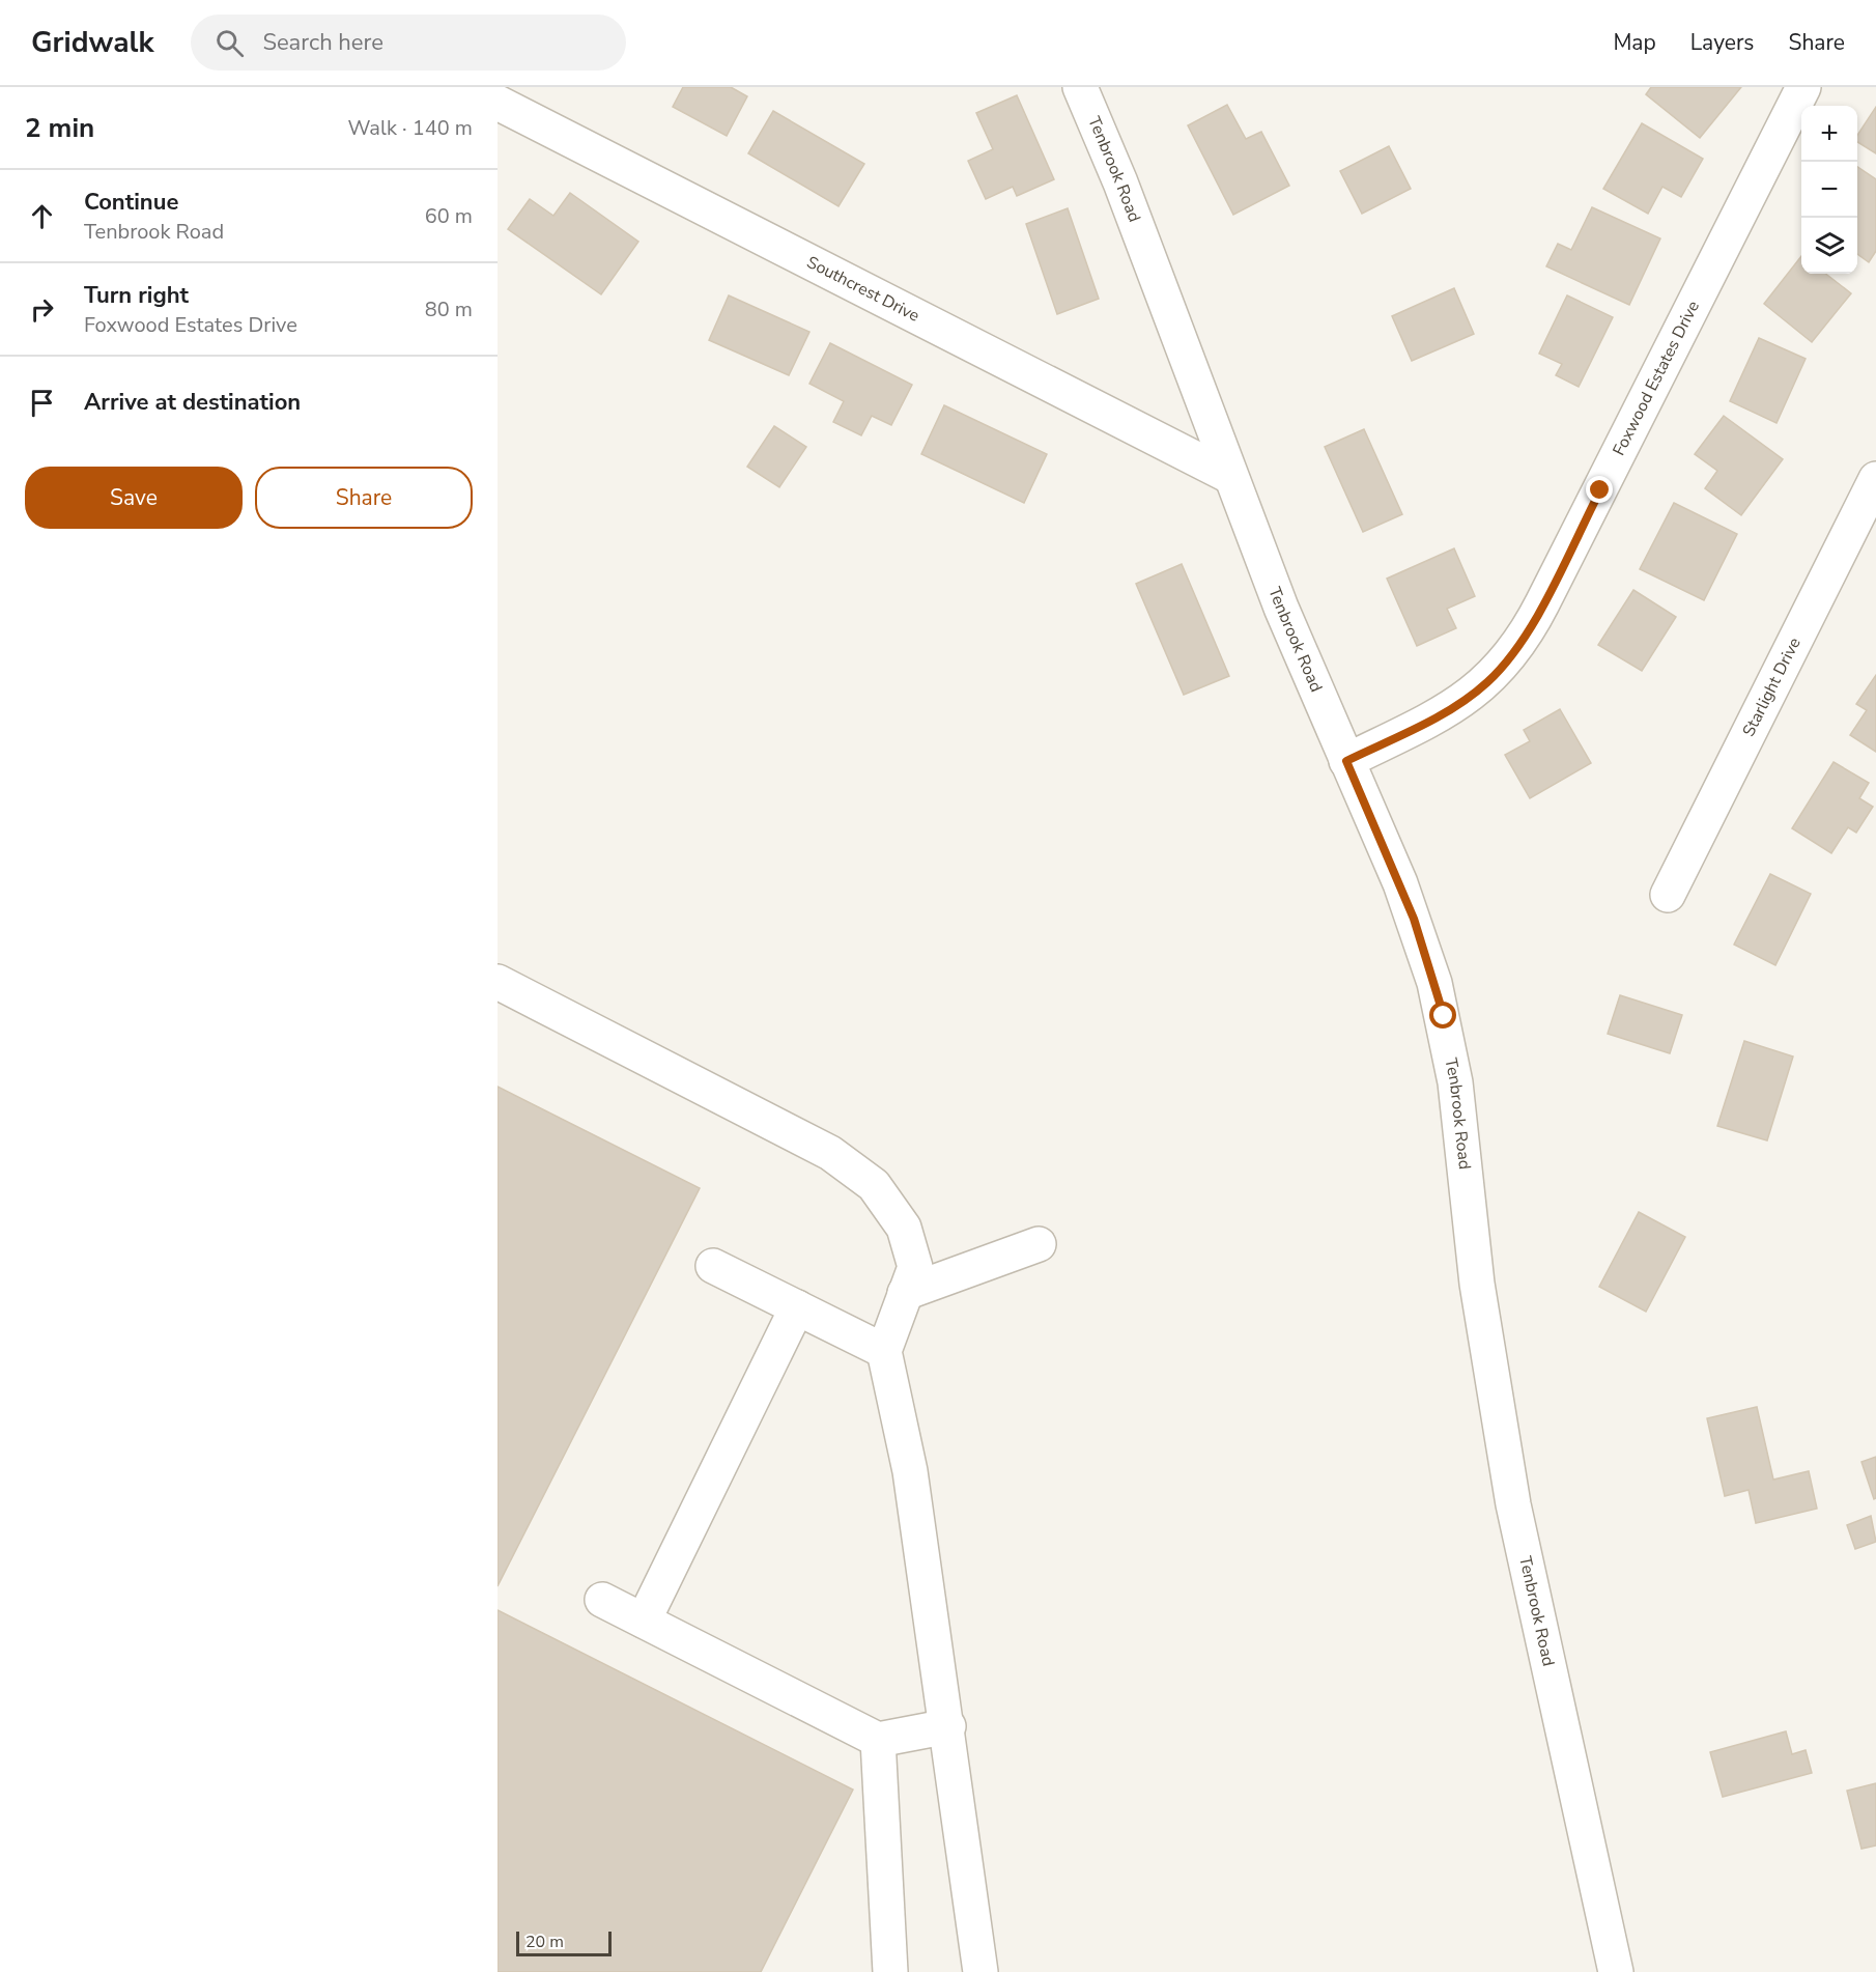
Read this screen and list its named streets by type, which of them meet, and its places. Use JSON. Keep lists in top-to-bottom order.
{
  "streets": {
    "street": [
      "Tenbrook Road",
      "Southcrest Drive",
      "Foxwood Estates Drive",
      "Starlight Drive"
    ]
  },
  "crossings": [
    ["Tenbrook Road", "Southcrest Drive"],
    ["Tenbrook Road", "Foxwood Estates Drive"]
  ],
  "scale_bar": "20 m",
  "page": {
    "header": "Gridwalk",
    "search": "Search here",
    "nav": ["Map", "Layers", "Share"],
    "heading": ["2 min", "Walk · 140 m"],
    "map_buttons": ["+", "−"],
    "list": [
      ["Continue", "Tenbrook Road", "60 m"],
      ["Turn right", "Foxwood Estates Drive", "80 m"],
      "Arrive at destination"
    ],
    "buttons": ["Save", "Share"],
    "scale": "20 m"
  }
}
